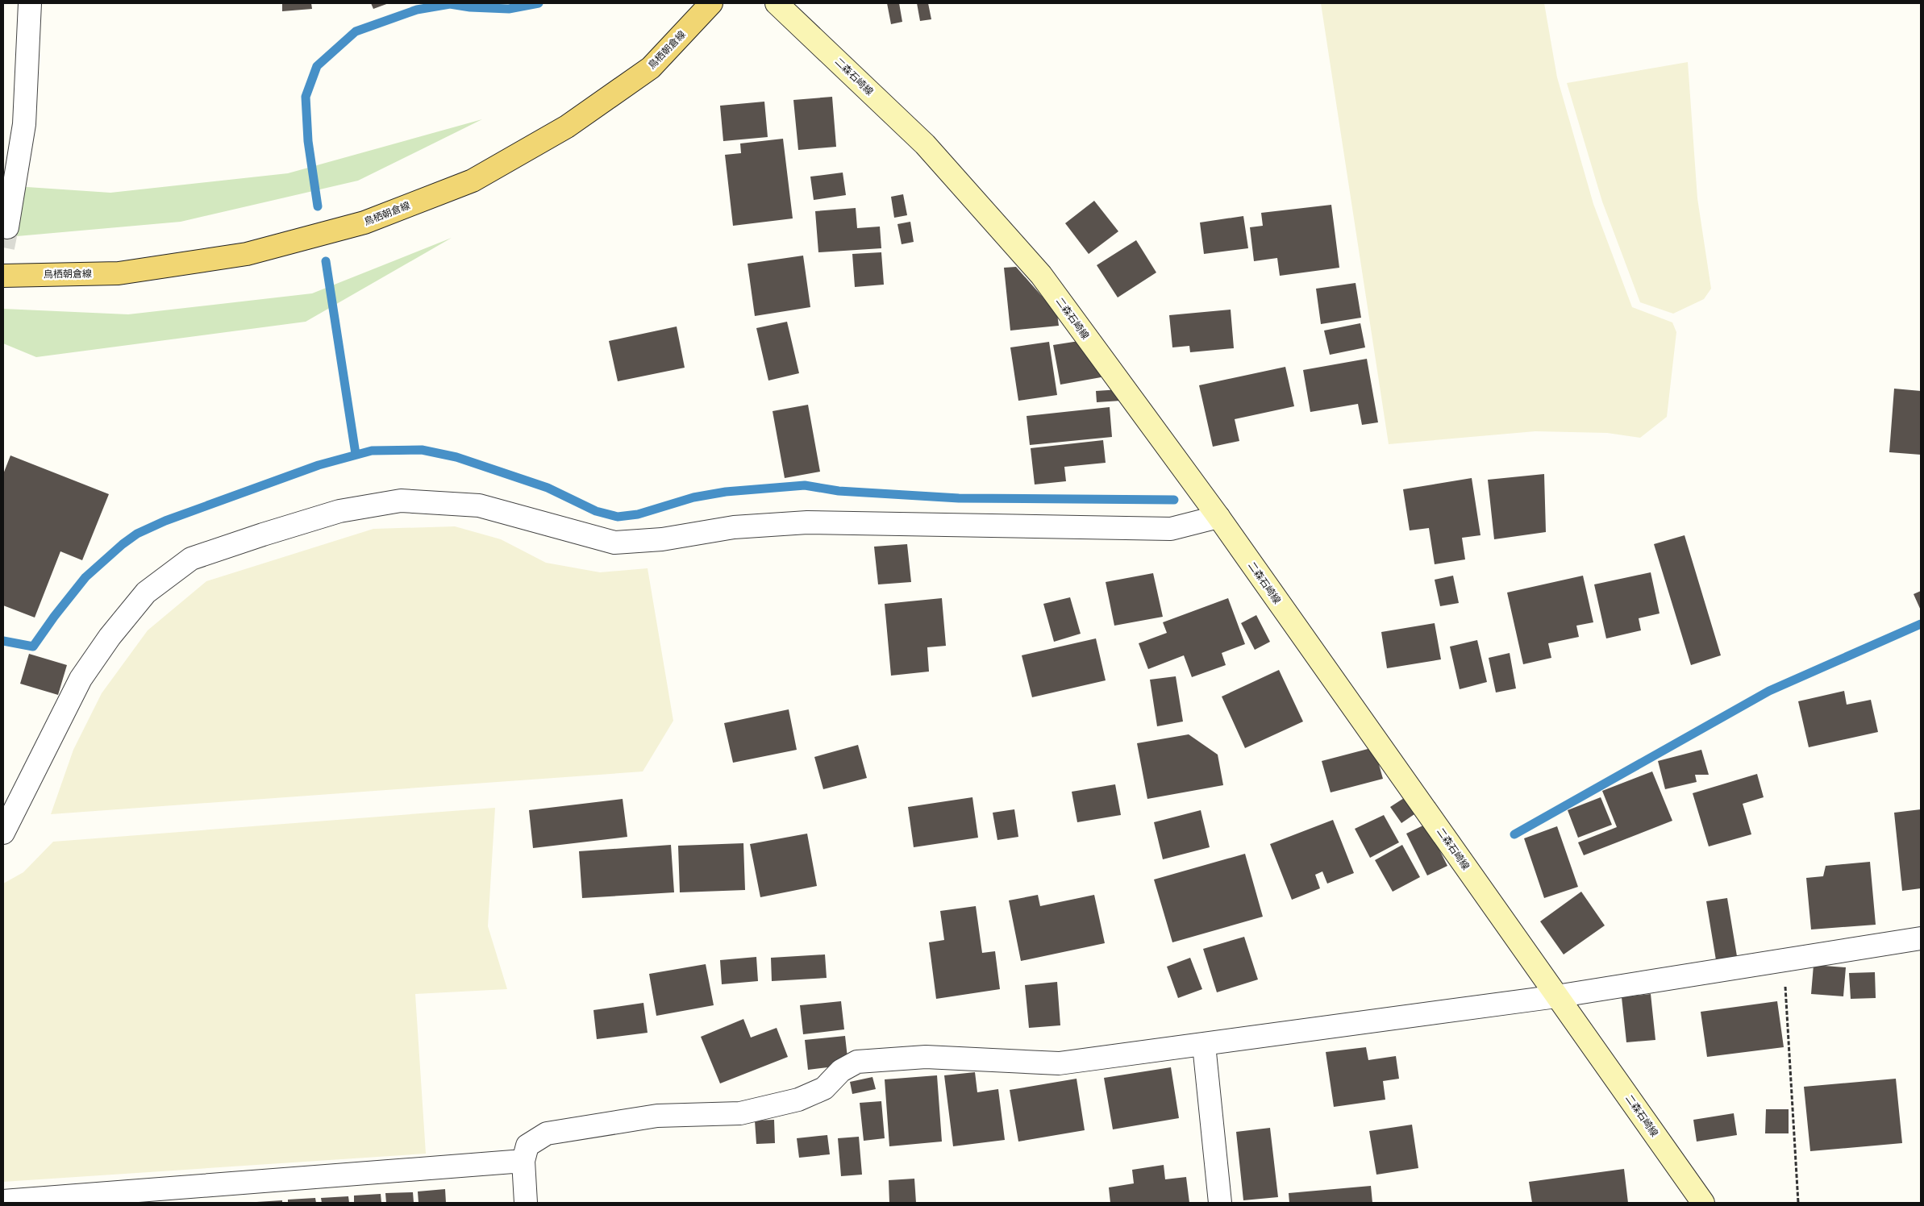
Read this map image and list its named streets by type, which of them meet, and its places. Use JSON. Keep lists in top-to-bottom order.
{
  "streets": {
    "main road": ["鳥栖朝倉線", "二森石崎線"]
  }
}
